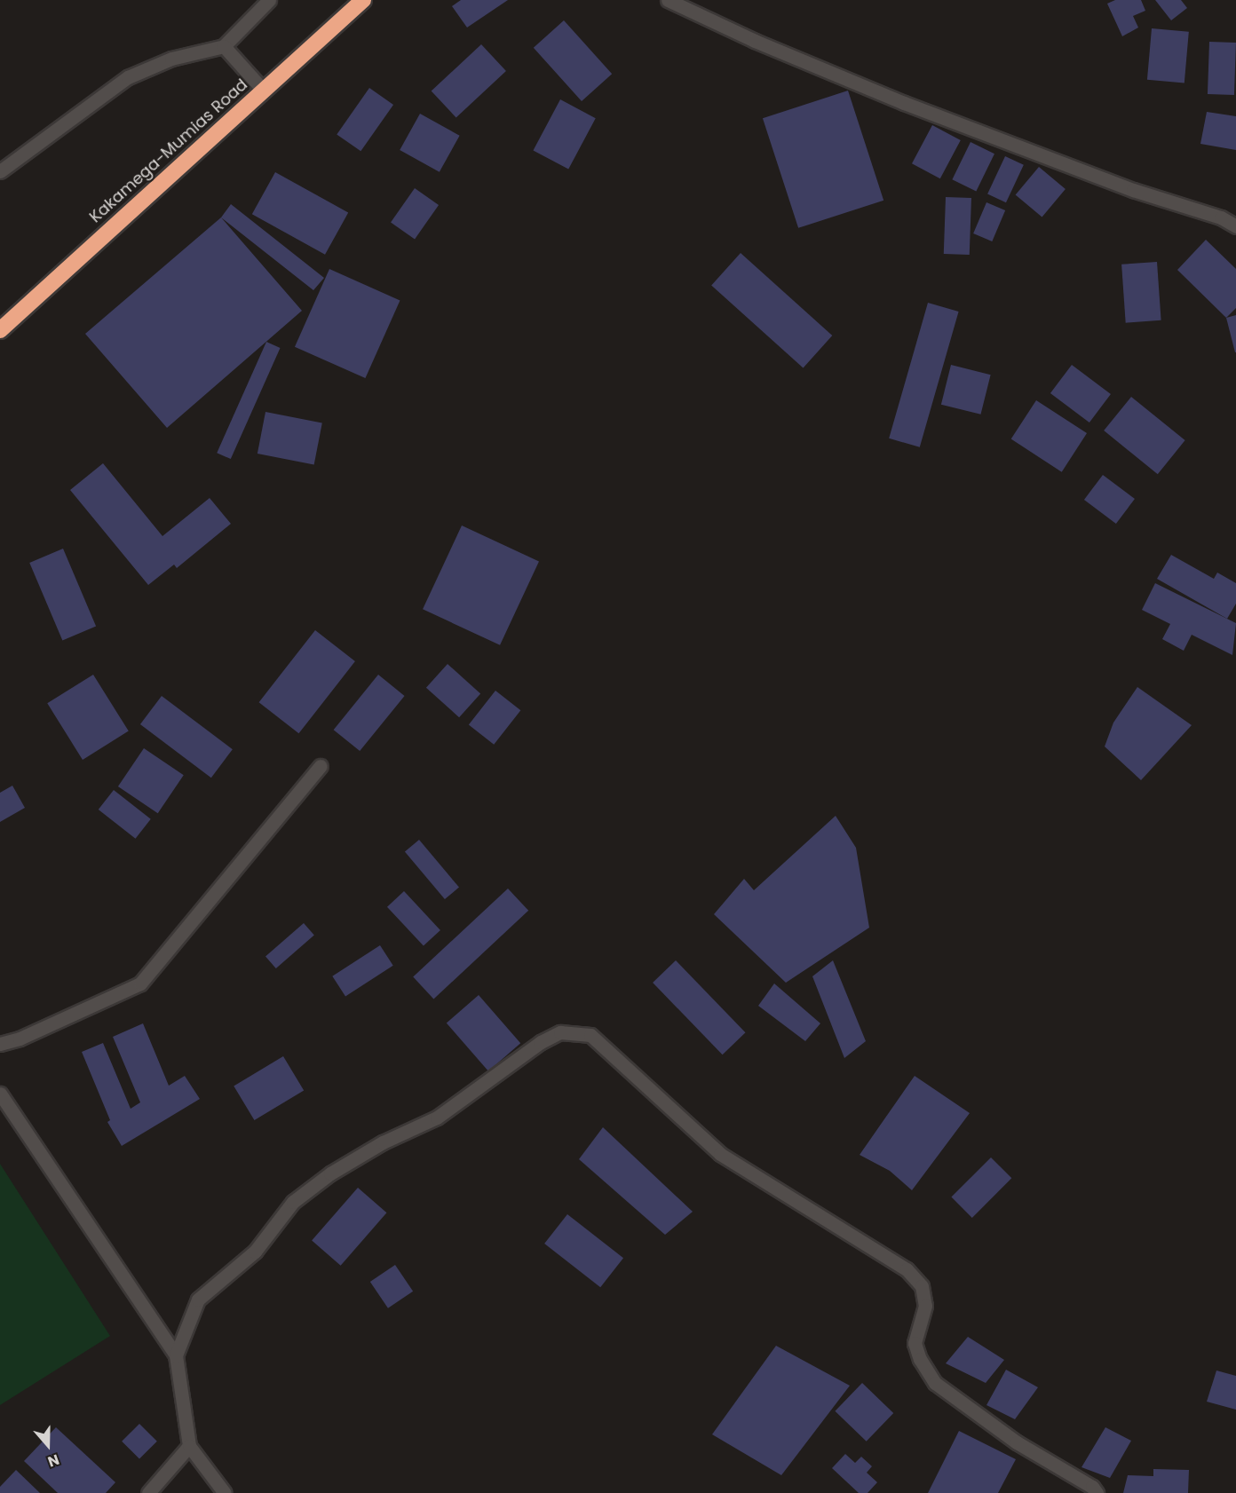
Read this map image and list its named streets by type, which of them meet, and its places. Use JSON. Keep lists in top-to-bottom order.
{
  "streets": {
    "highway": ["Kakamega-Mumias Road"]
  },
  "north": "bottom"
}
